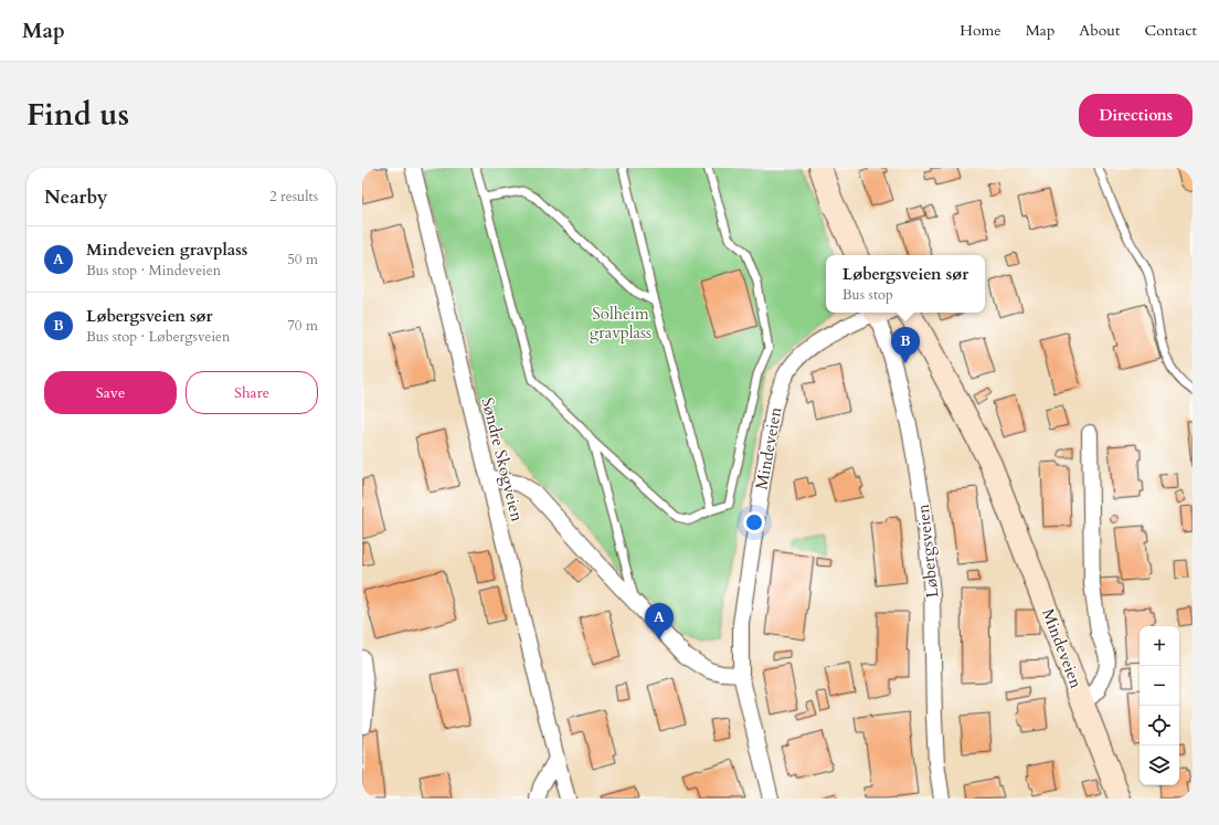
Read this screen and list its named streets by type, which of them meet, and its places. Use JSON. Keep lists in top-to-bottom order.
{
  "streets": {
    "street": ["Mindeveien", "Søndre Skogveien", "Løbergsveien"]
  },
  "parks": ["Solheim gravplass"],
  "page": {
    "header": "Map",
    "nav": [
      "Home",
      "Map",
      "About",
      "Contact"
    ],
    "title": "Find us",
    "buttons": [
      "Directions",
      ["Save", "Share"]
    ],
    "heading": ["Nearby", "2 results"],
    "list": [
      {
        "mark": "A",
        "name": "Mindeveien gravplass",
        "note": "Bus stop · Mindeveien",
        "value": "50 m"
      },
      {
        "mark": "B",
        "name": "Løbergsveien sør",
        "note": "Bus stop · Løbergsveien",
        "value": "70 m"
      }
    ],
    "popup": ["Løbergsveien sør", "Bus stop"],
    "pins": ["B", "A"],
    "map_buttons": ["+", "−"]
  }
}
